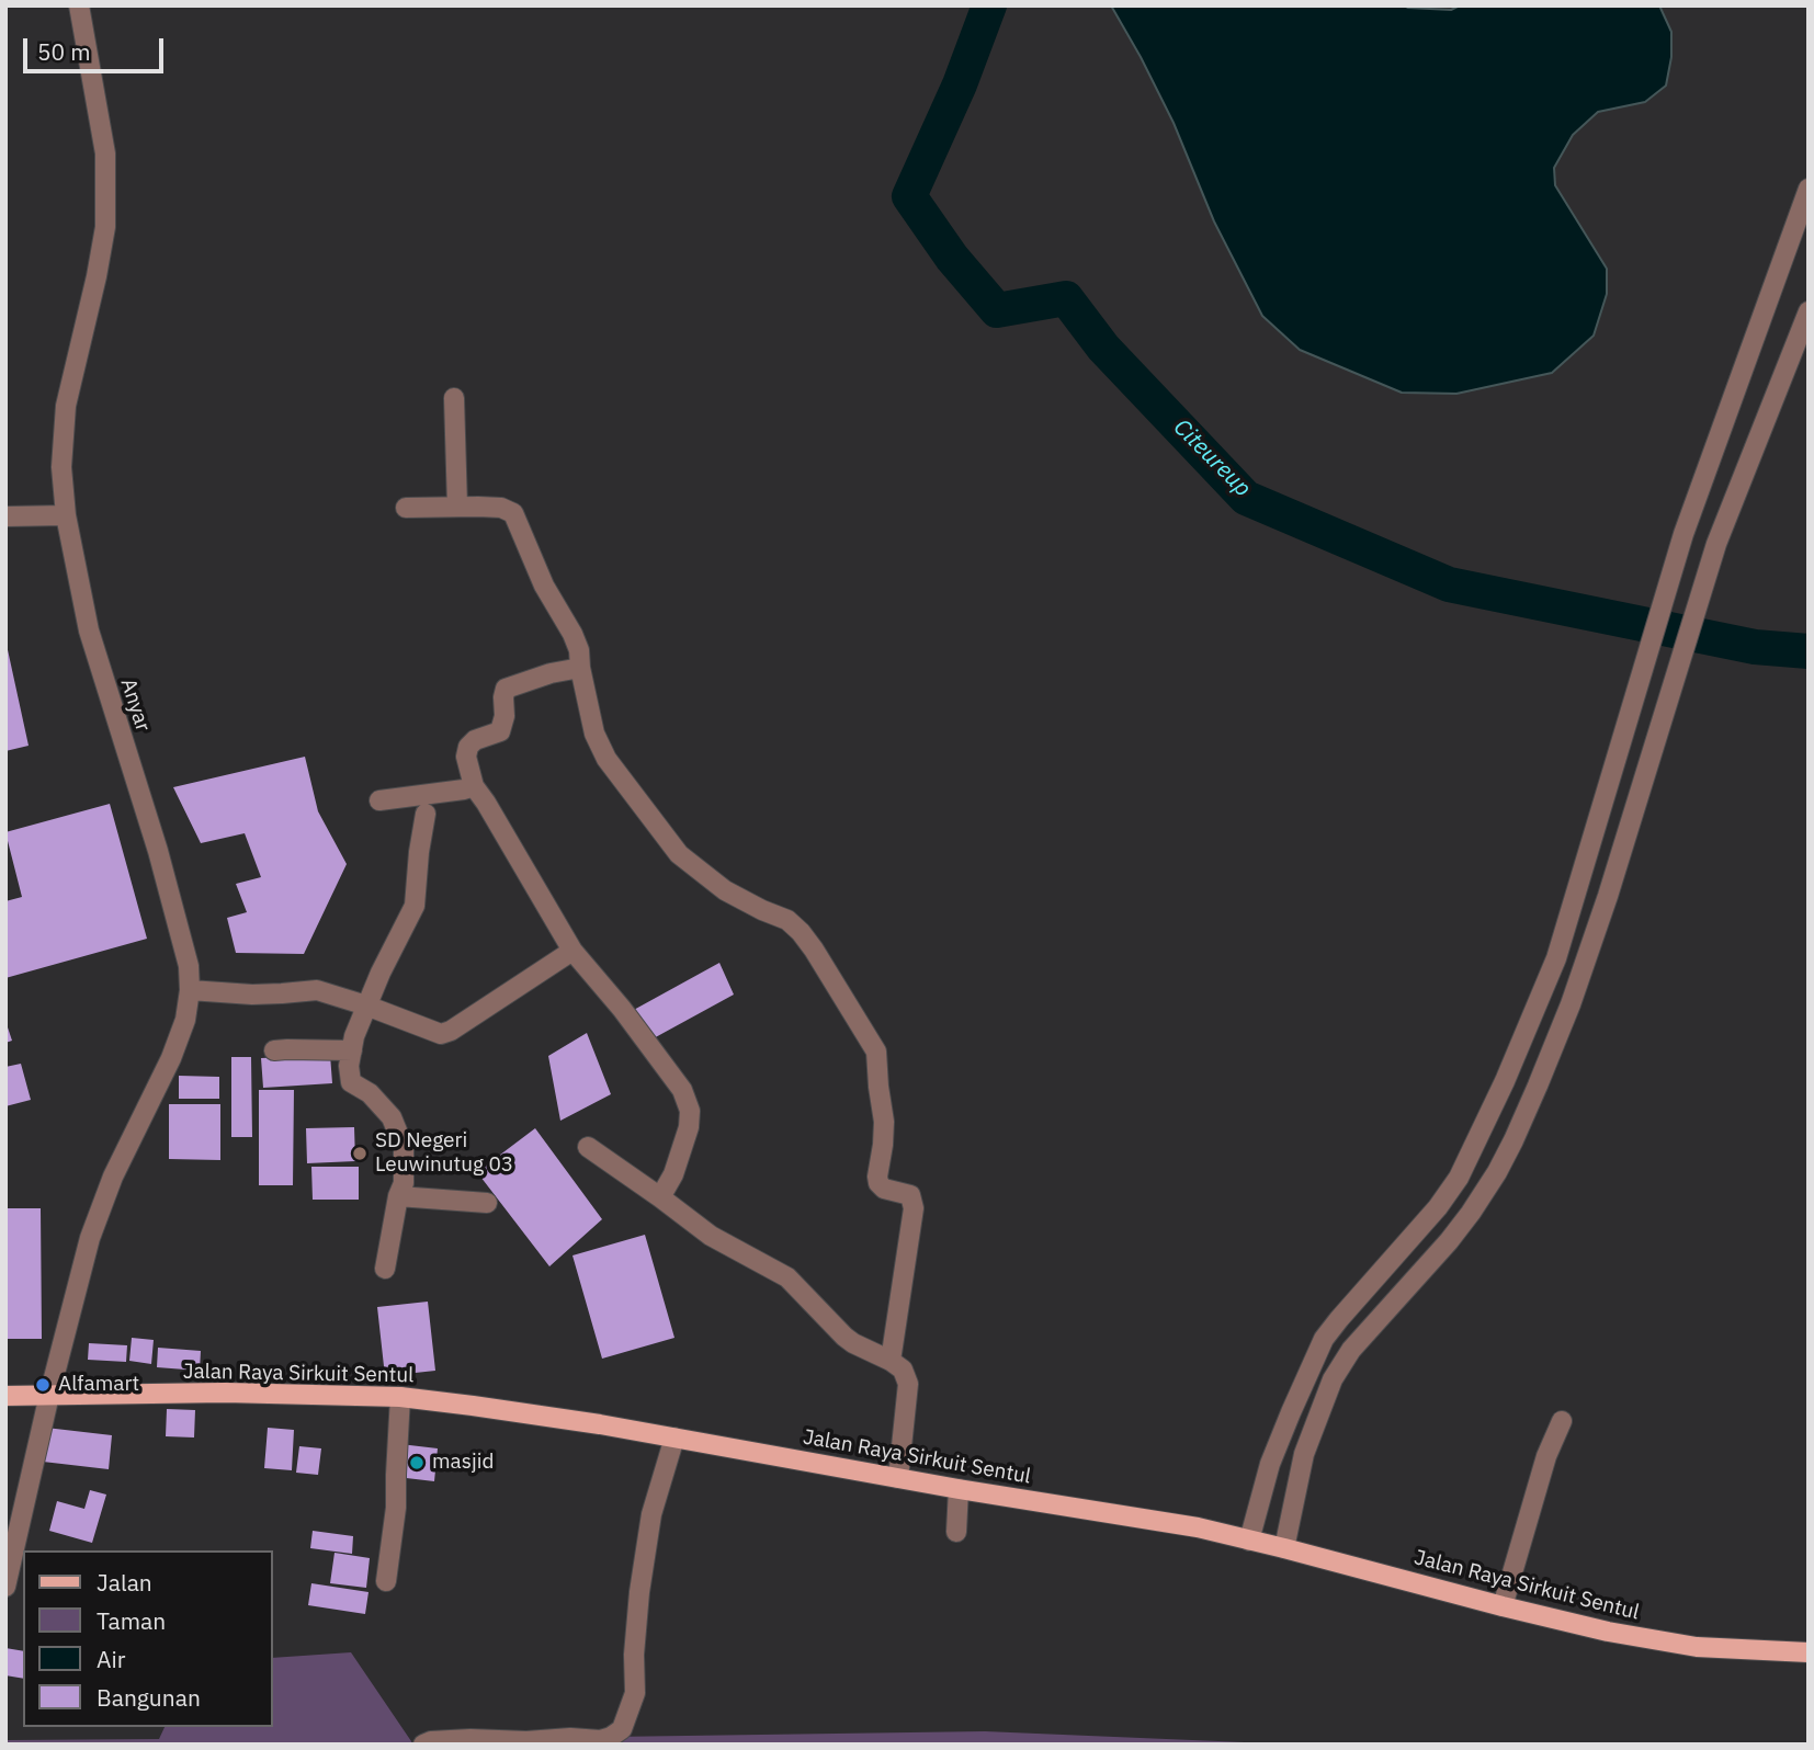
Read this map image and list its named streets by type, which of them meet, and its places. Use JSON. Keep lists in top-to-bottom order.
{
  "streets": {
    "main road": ["Jalan Raya Sirkuit Sentul"],
    "street": ["Anyar"]
  },
  "crossings": [
    ["Anyar", "Jalan Raya Sirkuit Sentul"]
  ],
  "water": ["Citeureup"],
  "places": ["SD Negeri Leuwinutug 03", "Alfamart", "masjid"],
  "legend": [
    "Jalan",
    "Taman",
    "Air",
    "Bangunan"
  ],
  "scale_bar": "50 m"
}
